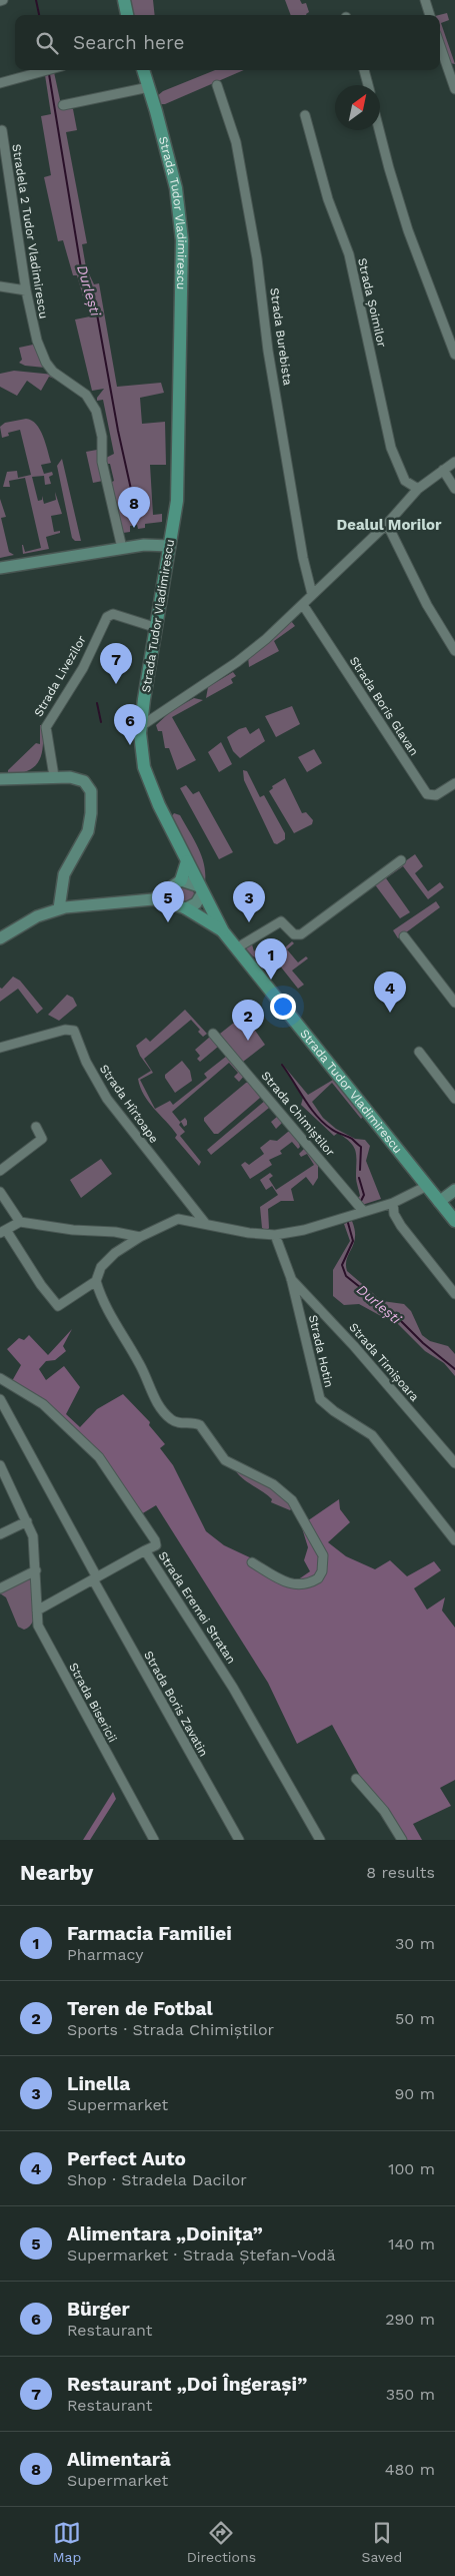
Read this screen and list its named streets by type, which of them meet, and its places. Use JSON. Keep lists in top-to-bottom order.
{
  "streets": {
    "main road": ["Strada Tudor Vladimirescu"],
    "street": [
      "Stradela 2 Tudor Vladimirescu",
      "Strada Șoimilor",
      "Strada Burebista",
      "Strada Livezilor",
      "Strada Boris Glavan",
      "Strada Hîrtoape",
      "Strada Chimiștilor",
      "Strada Hotin",
      "Strada Timișoara",
      "Strada Eremei Stratan",
      "Strada Bisericii",
      "Strada Boris Zavatin"
    ]
  },
  "crossings": [
    ["Strada Tudor Vladimirescu", "Strada Livezilor"],
    ["Strada Hotin", "Strada Timișoara"]
  ],
  "districts": ["Dealul Morilor"],
  "water": ["Durlești"],
  "north": "top right",
  "page": {
    "search": "Search here",
    "pins": [
      "8",
      "7",
      "6",
      "3",
      "5",
      "1",
      "4",
      "2"
    ],
    "heading": ["Nearby", "8 results"],
    "list": [
      {
        "mark": "1",
        "name": "Farmacia Familiei",
        "note": "Pharmacy",
        "value": "30 m"
      },
      {
        "mark": "2",
        "name": "Teren de Fotbal",
        "note": "Sports · Strada Chimiștilor",
        "value": "50 m"
      },
      {
        "mark": "3",
        "name": "Linella",
        "note": "Supermarket",
        "value": "90 m"
      },
      {
        "mark": "4",
        "name": "Perfect Auto",
        "note": "Shop · Stradela Dacilor",
        "value": "100 m"
      },
      {
        "mark": "5",
        "name": "Alimentara „Doinița”",
        "note": "Supermarket · Strada Ștefan-Vodă",
        "value": "140 m"
      },
      {
        "mark": "6",
        "name": "Bürger",
        "note": "Restaurant",
        "value": "290 m"
      },
      {
        "mark": "7",
        "name": "Restaurant „Doi Îngerași”",
        "note": "Restaurant",
        "value": "350 m"
      },
      {
        "mark": "8",
        "name": "Alimentară",
        "note": "Supermarket",
        "value": "480 m"
      }
    ],
    "nav": ["Map", "Directions", "Saved"]
  }
}
